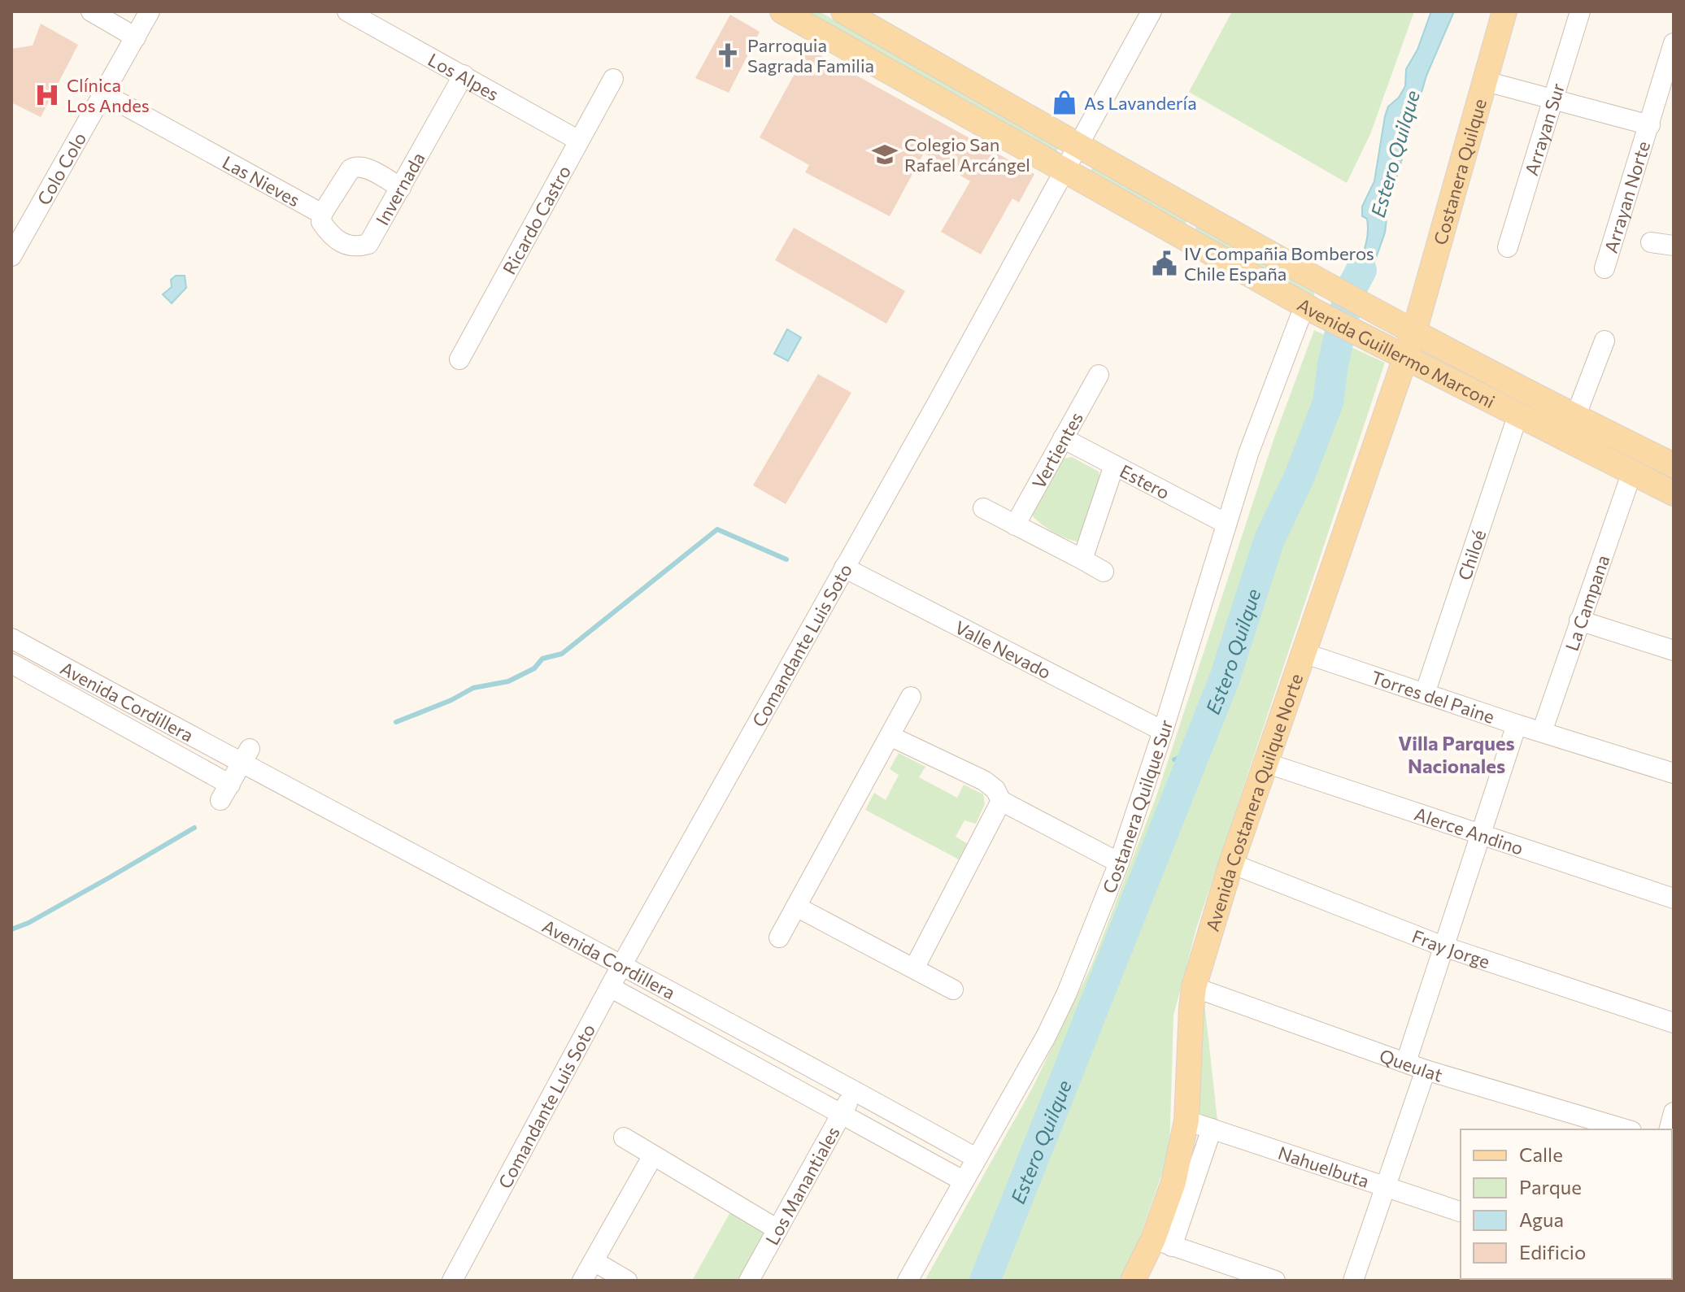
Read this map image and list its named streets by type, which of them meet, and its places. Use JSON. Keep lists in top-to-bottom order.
{
  "streets": {
    "main road": ["Costanera Quilque", "Avenida Guillermo Marconi", "Avenida Costanera Quilque Norte"],
    "street": [
      "Los Alpes",
      "Arrayan Sur",
      "Colo Colo",
      "Las Nieves",
      "Invernada",
      "Arrayan Norte",
      "Ricardo Castro",
      "Vertientes",
      "Estero",
      "Chiloé",
      "La Campana",
      "Comandante Luis Soto",
      "Valle Nevado",
      "Torres del Paine",
      "Avenida Cordillera",
      "Costanera Quilque Sur",
      "Alerce Andino",
      "Fray Jorge",
      "Queulat",
      "Nahuelbuta",
      "Los Manantiales"
    ]
  },
  "crossings": [
    ["Los Alpes", "Invernada"],
    ["Los Alpes", "Ricardo Castro"],
    ["Arrayan Sur", "Arrayan Norte"],
    ["Colo Colo", "Las Nieves"],
    ["Costanera Quilque", "Arrayan Norte"],
    ["Costanera Quilque", "Avenida Guillermo Marconi"],
    ["Costanera Quilque", "Avenida Costanera Quilque Norte"],
    ["Las Nieves", "Invernada"],
    ["Avenida Guillermo Marconi", "Chiloé"],
    ["Avenida Guillermo Marconi", "La Campana"],
    ["Avenida Guillermo Marconi", "Comandante Luis Soto"],
    ["Avenida Guillermo Marconi", "Avenida Costanera Quilque Norte"],
    ["Avenida Guillermo Marconi", "Costanera Quilque Sur"],
    ["Vertientes", "Estero"],
    ["Estero", "Costanera Quilque Sur"],
    ["Chiloé", "Torres del Paine"],
    ["La Campana", "Torres del Paine"],
    ["Comandante Luis Soto", "Valle Nevado"],
    ["Comandante Luis Soto", "Avenida Cordillera"],
    ["Valle Nevado", "Costanera Quilque Sur"],
    ["Torres del Paine", "Avenida Costanera Quilque Norte"],
    ["Avenida Cordillera", "Costanera Quilque Sur"],
    ["Avenida Cordillera", "Los Manantiales"],
    ["Avenida Costanera Quilque Norte", "Alerce Andino"],
    ["Avenida Costanera Quilque Norte", "Fray Jorge"],
    ["Avenida Costanera Quilque Norte", "Queulat"],
    ["Avenida Costanera Quilque Norte", "Nahuelbuta"]
  ],
  "districts": ["Villa Parques Nacionales"],
  "water": ["Estero Quilque"],
  "places": {
    "church": ["Parroquia Sagrada Familia"],
    "hospital": ["Clínica Los Andes"],
    "shop": ["As Lavandería"],
    "school or university": ["Colegio San Rafael Arcángel"],
    "public building": ["IV Compañia Bomberos Chile España"]
  },
  "legend": [
    "Calle",
    "Parque",
    "Agua",
    "Edificio"
  ]
}
